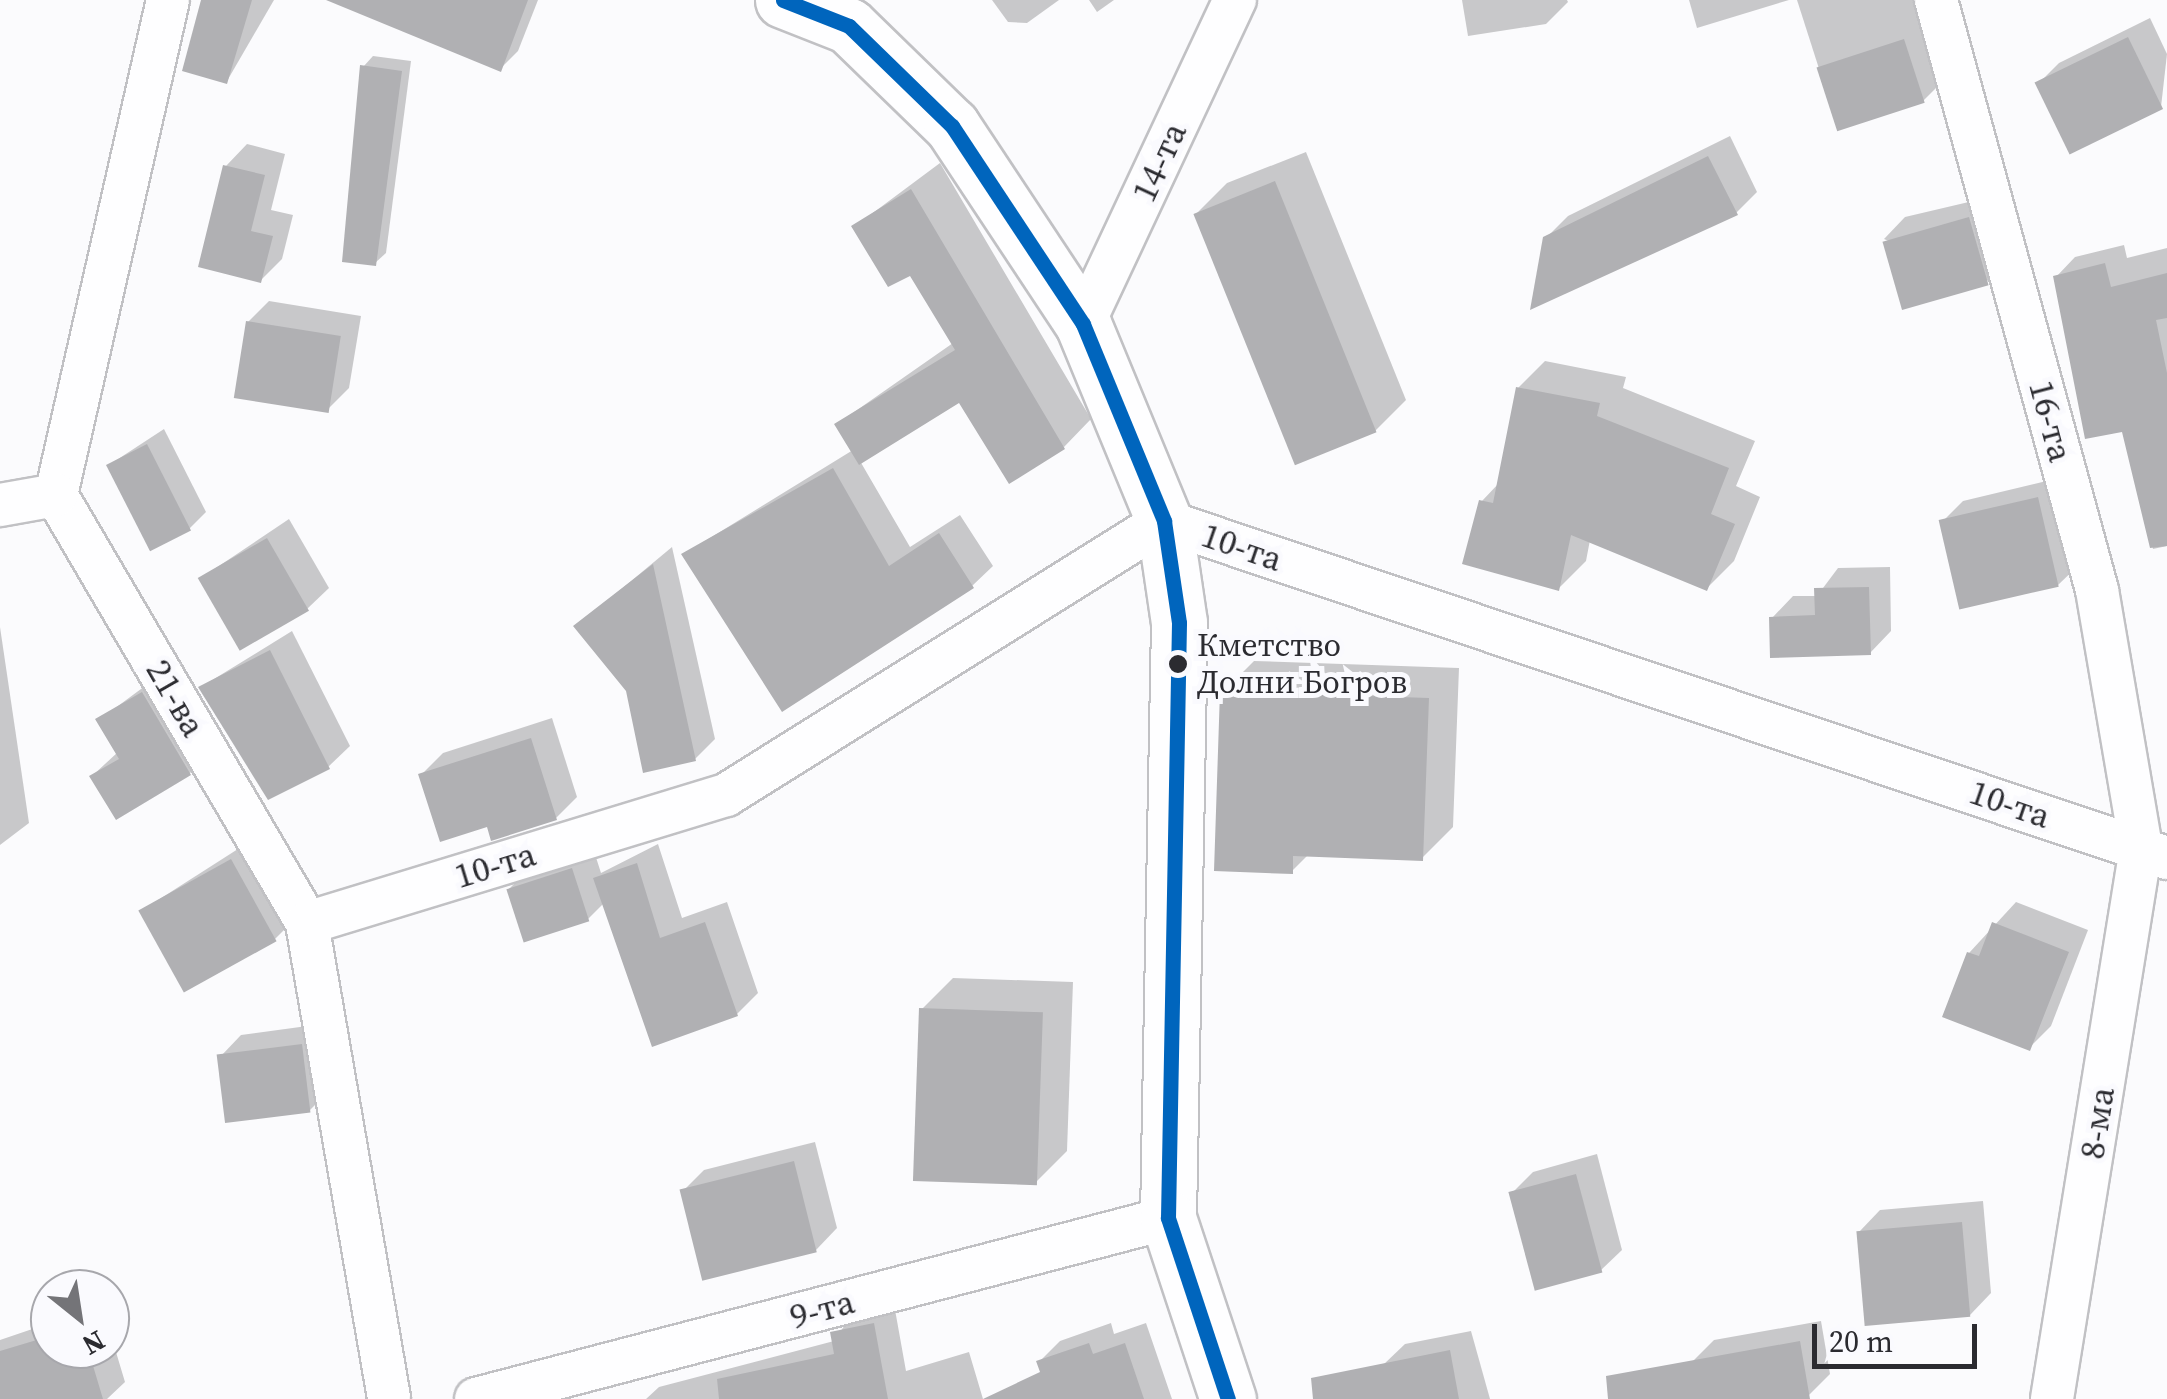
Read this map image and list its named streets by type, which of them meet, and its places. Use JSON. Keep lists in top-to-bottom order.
{
  "streets": {
    "street": [
      "14-та",
      "16-та",
      "10-та",
      "21-ва",
      "8-ма",
      "9-та"
    ]
  },
  "crossings": [
    ["16-та", "10-та"],
    ["16-та", "8-ма"],
    ["10-та", "21-ва"],
    ["10-та", "8-ма"]
  ],
  "places": ["Кметство Долни Богров"],
  "scale_bar": "20 m",
  "north": "bottom right"
}
